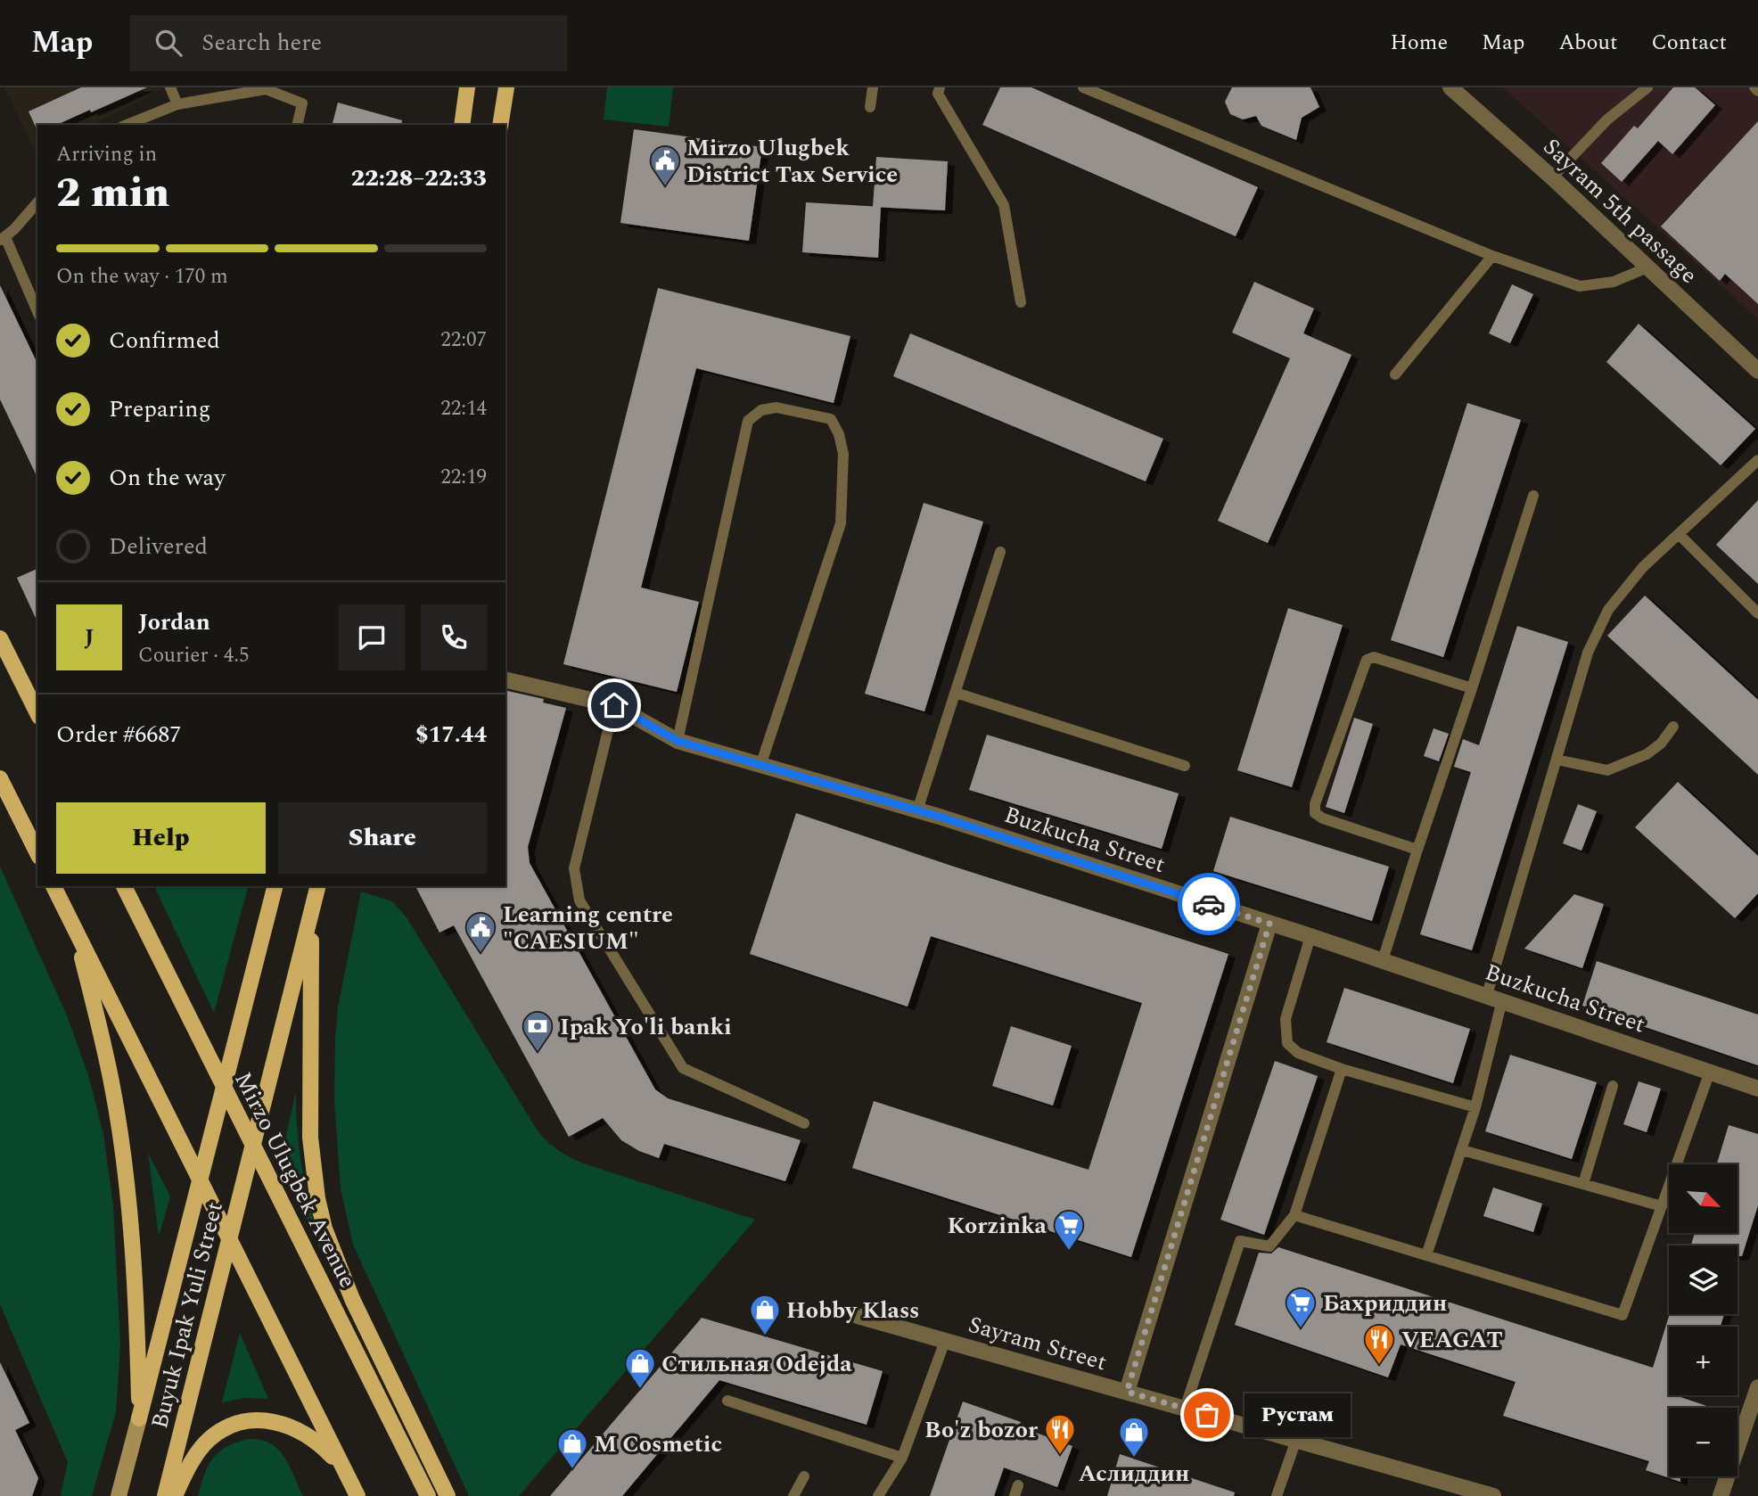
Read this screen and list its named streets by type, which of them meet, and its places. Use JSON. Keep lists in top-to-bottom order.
{
  "streets": {
    "main road": ["Mirzo Ulugbek Avenue", "Buyuk Ipak Yuli Street"],
    "street": ["Sayram 5th passage", "Buzkucha Street", "Sayram Street"]
  },
  "crossings": [
    ["Mirzo Ulugbek Avenue", "Buyuk Ipak Yuli Street"]
  ],
  "places": {
    "public building": ["Mirzo Ulugbek District Tax Service", "Learning centre \"CAESIUM\""],
    "bank": ["Ipak Yo'li banki"],
    "supermarket": ["Korzinka", "Бахриддин"],
    "shop": [
      "Hobby Klass",
      "Стильная Odejda",
      "Аслиддин",
      "M Cosmetic"
    ],
    "restaurant": ["VEAGAT", "Bo'z bozor"],
    "other": ["Рустам"]
  },
  "north": "bottom right",
  "page": {
    "header": "Map",
    "search": "Search here",
    "nav": [
      "Home",
      "Map",
      "About",
      "Contact"
    ],
    "heading": ["2 min", "Arriving in", "22:28–22:33"],
    "panel": [
      "Jordan",
      "Courier · 4.5",
      "Order #6687",
      "$17.44"
    ],
    "bar": "On the way · 170 m",
    "list": [
      ["Confirmed", "22:07"],
      ["Preparing", "22:14"],
      ["On the way", "22:19"],
      "Delivered"
    ],
    "round": "J",
    "buttons": ["Help", "Share"],
    "map_buttons": ["+", "−"],
    "bubble": "Рустам"
  }
}
